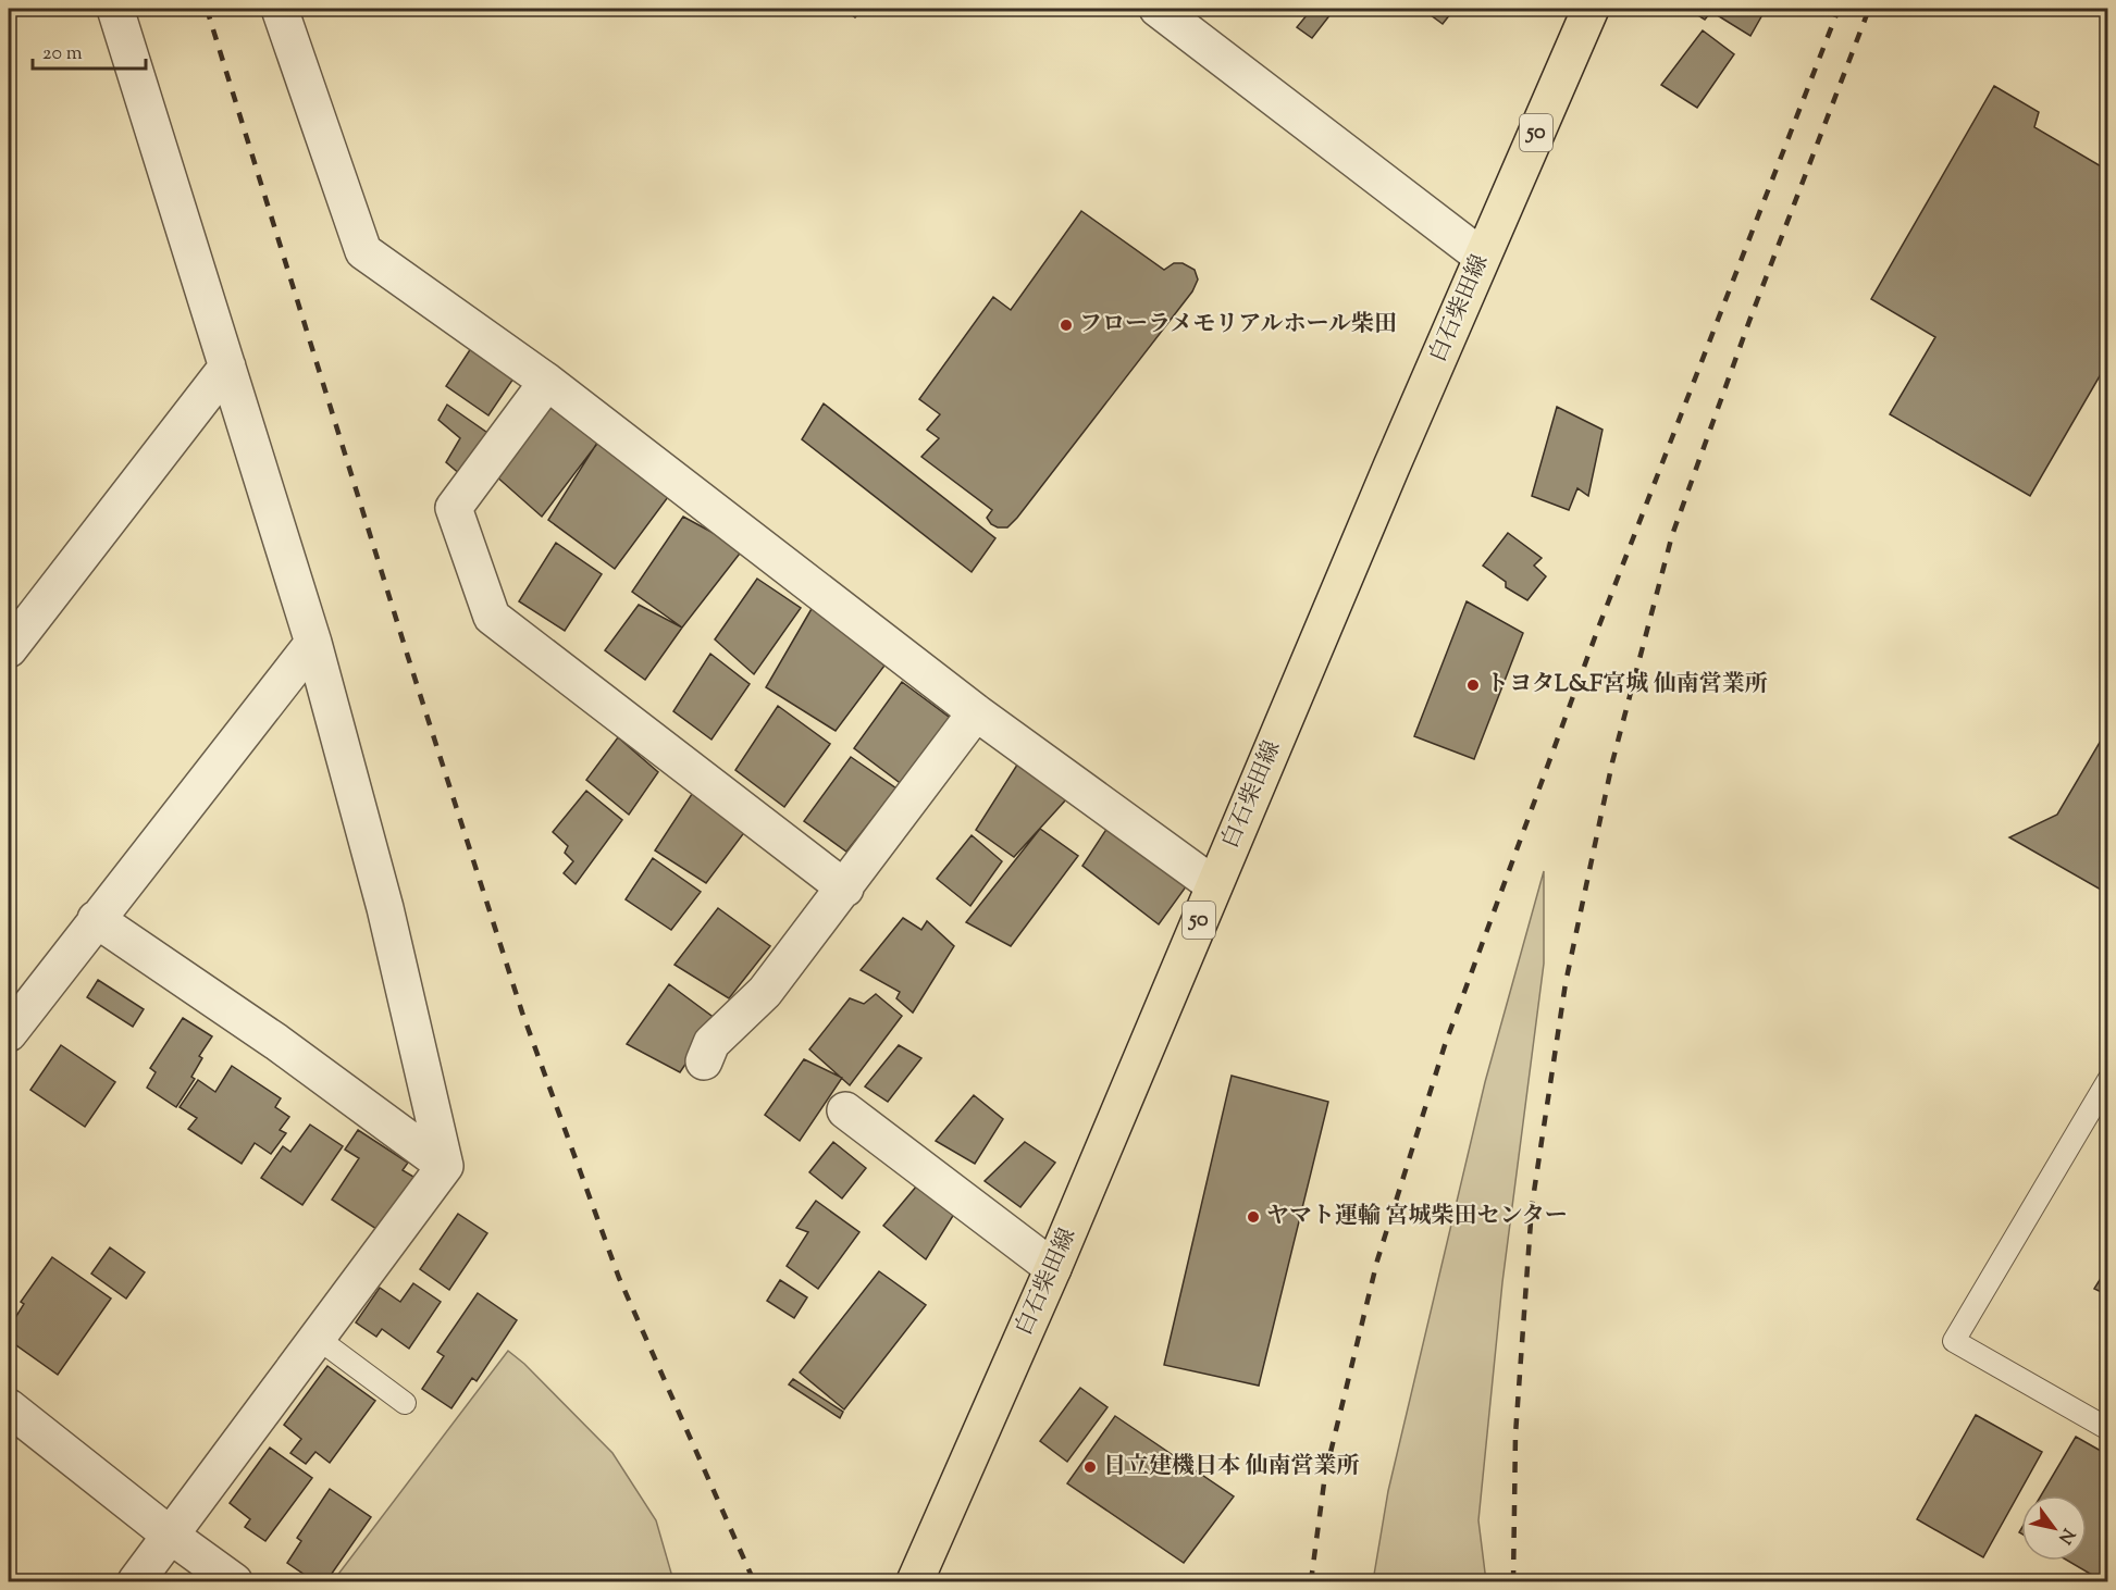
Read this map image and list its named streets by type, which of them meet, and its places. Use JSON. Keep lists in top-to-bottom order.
{
  "streets": {
    "main road": ["50", "白石柴田線"]
  },
  "places": [
    "フローラメモリアルホール柴田",
    "トヨタL&F宮城 仙南営業所",
    "ヤマト運輸 宮城柴田センター",
    "日立建機日本 仙南営業所"
  ],
  "scale_bar": "20 m",
  "north": "bottom right"
}
